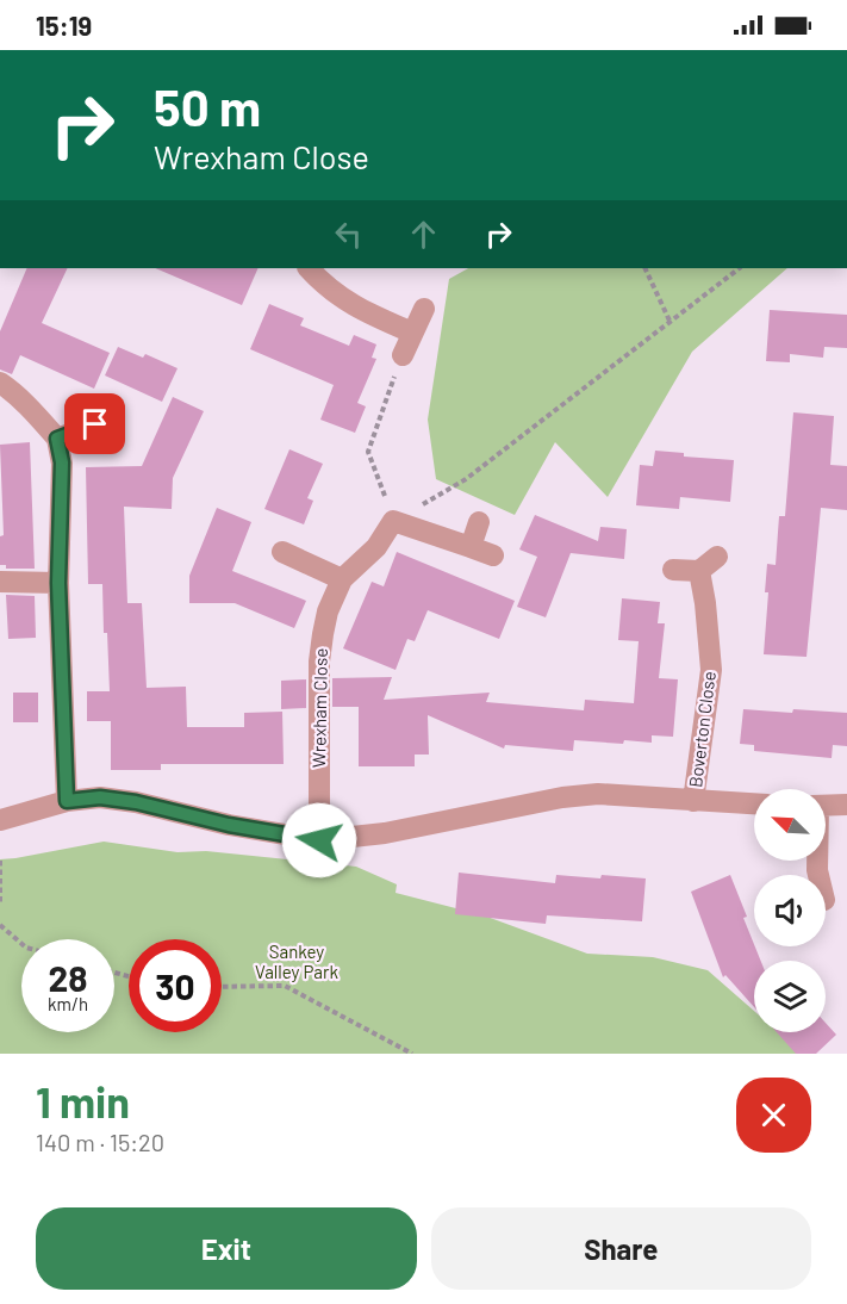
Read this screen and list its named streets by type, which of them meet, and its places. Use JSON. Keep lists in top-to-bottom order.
{
  "streets": {
    "street": ["Wrexham Close", "Boverton Close"]
  },
  "parks": ["Sankey Valley Park"],
  "north": "top left",
  "page": {
    "status": "15:19",
    "turn": ["50 m", "Wrexham Close"],
    "speed": "28 km/h",
    "limit": "30",
    "heading": ["1 min", "140 m · 15:20"],
    "buttons": ["Exit", "Share"]
  }
}
